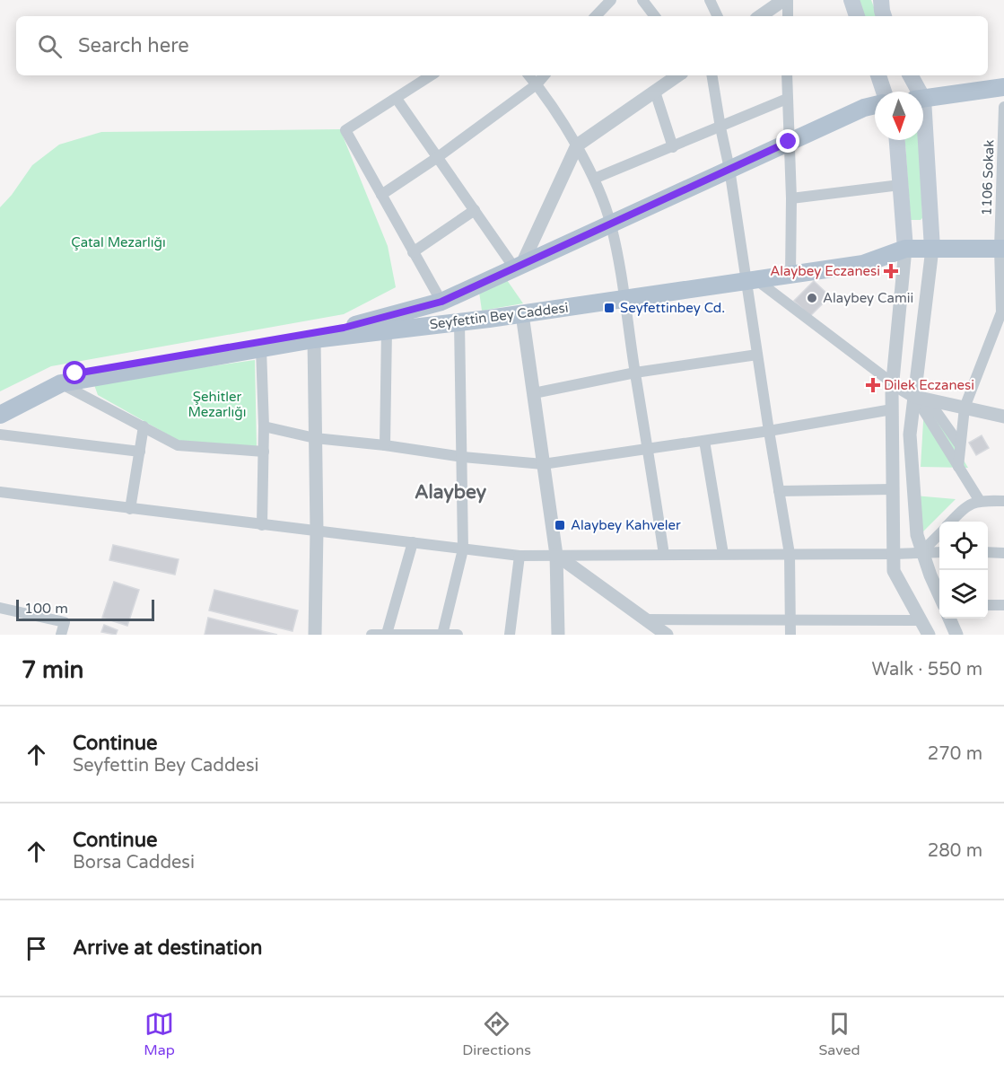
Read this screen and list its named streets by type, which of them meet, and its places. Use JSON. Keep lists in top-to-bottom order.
{
  "streets": {
    "main road": ["Seyfettin Bey Caddesi"],
    "street": ["1106 Sokak"]
  },
  "crossings": [
    ["1106 Sokak", "Seyfettin Bey Caddesi"]
  ],
  "districts": ["Alaybey"],
  "parks": ["Çatal Mezarlığı", "Şehitler Mezarlığı"],
  "places": {
    "health": ["Alaybey Eczanesi", "Dilek Eczanesi"],
    "other": ["Alaybey Camii"],
    "transit": ["Seyfettinbey Cd.", "Alaybey Kahveler"]
  },
  "scale_bar": "100 m",
  "north": "bottom",
  "page": {
    "search": "Search here",
    "scale": "100 m",
    "heading": ["7 min", "Walk · 550 m"],
    "list": [
      ["Continue", "Seyfettin Bey Caddesi", "270 m"],
      ["Continue", "Borsa Caddesi", "280 m"],
      "Arrive at destination"
    ],
    "nav": ["Map", "Directions", "Saved"]
  }
}
